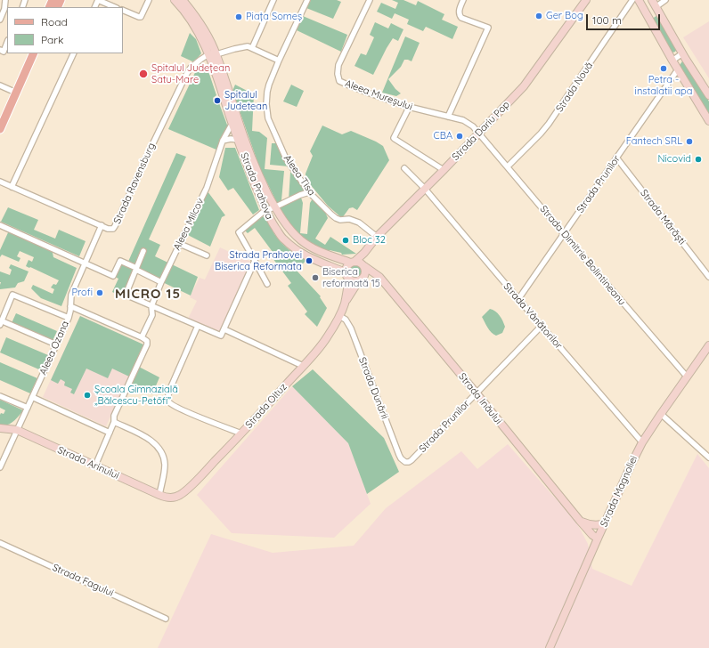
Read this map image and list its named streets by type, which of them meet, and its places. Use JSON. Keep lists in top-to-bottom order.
{
  "streets": {
    "street": [
      "Strada Nouă",
      "Aleea Mureșului",
      "Strada Dariu Pop",
      "Aleea Tisa",
      "Strada Ravensburg",
      "Strada Prunilor",
      "Strada Prahova",
      "Strada Mărăști",
      "Aleea Milcov",
      "Strada Dimitrie Bolintineanu",
      "Strada Vânătorilor",
      "Aleea Ozana",
      "Strada Dunării",
      "Strada Inăului",
      "Strada Oituz",
      "Strada Arinului",
      "Strada Magnoliei",
      "Strada Fagului"
    ]
  },
  "crossings": [
    ["Strada Nouă", "Strada Dimitrie Bolintineanu"],
    ["Aleea Mureșului", "Strada Dariu Pop"],
    ["Aleea Mureșului", "Strada Dimitrie Bolintineanu"],
    ["Strada Dariu Pop", "Aleea Tisa"],
    ["Strada Dariu Pop", "Strada Prahova"],
    ["Strada Dariu Pop", "Strada Dimitrie Bolintineanu"],
    ["Strada Dariu Pop", "Strada Vânătorilor"],
    ["Strada Dariu Pop", "Strada Inăului"],
    ["Strada Dariu Pop", "Strada Oituz"],
    ["Strada Ravensburg", "Strada Prahova"],
    ["Strada Ravensburg", "Aleea Ozana"],
    ["Strada Prunilor", "Strada Mărăști"],
    ["Strada Prunilor", "Strada Dimitrie Bolintineanu"],
    ["Strada Prunilor", "Strada Vânătorilor"],
    ["Strada Prunilor", "Strada Dunării"],
    ["Strada Prunilor", "Strada Inăului"],
    ["Strada Prahova", "Aleea Milcov"],
    ["Strada Prahova", "Strada Inăului"],
    ["Strada Prahova", "Strada Oituz"],
    ["Strada Dimitrie Bolintineanu", "Strada Magnoliei"],
    ["Strada Vânătorilor", "Strada Magnoliei"],
    ["Aleea Ozana", "Strada Arinului"],
    ["Strada Dunării", "Strada Oituz"],
    ["Strada Inăului", "Strada Oituz"],
    ["Strada Inăului", "Strada Magnoliei"],
    ["Strada Oituz", "Strada Arinului"]
  ],
  "districts": ["MICRO 15"],
  "places": [
    "Ger Bog",
    "Piața Someș",
    "Petra - instalatii apa",
    "Spitalul Județean Satu-Mare",
    "Spitalul Judetean",
    "CBA",
    "Fantech SRL",
    "Nicovid",
    "Bloc 32",
    "Strada Prahovei Biserica Reformata",
    "Biserica reformată 15",
    "Profi",
    "Școala Gimnazială „Bălcescu-Petőfi”"
  ],
  "legend": ["Road", "Park"],
  "scale_bar": "100 m"
}
